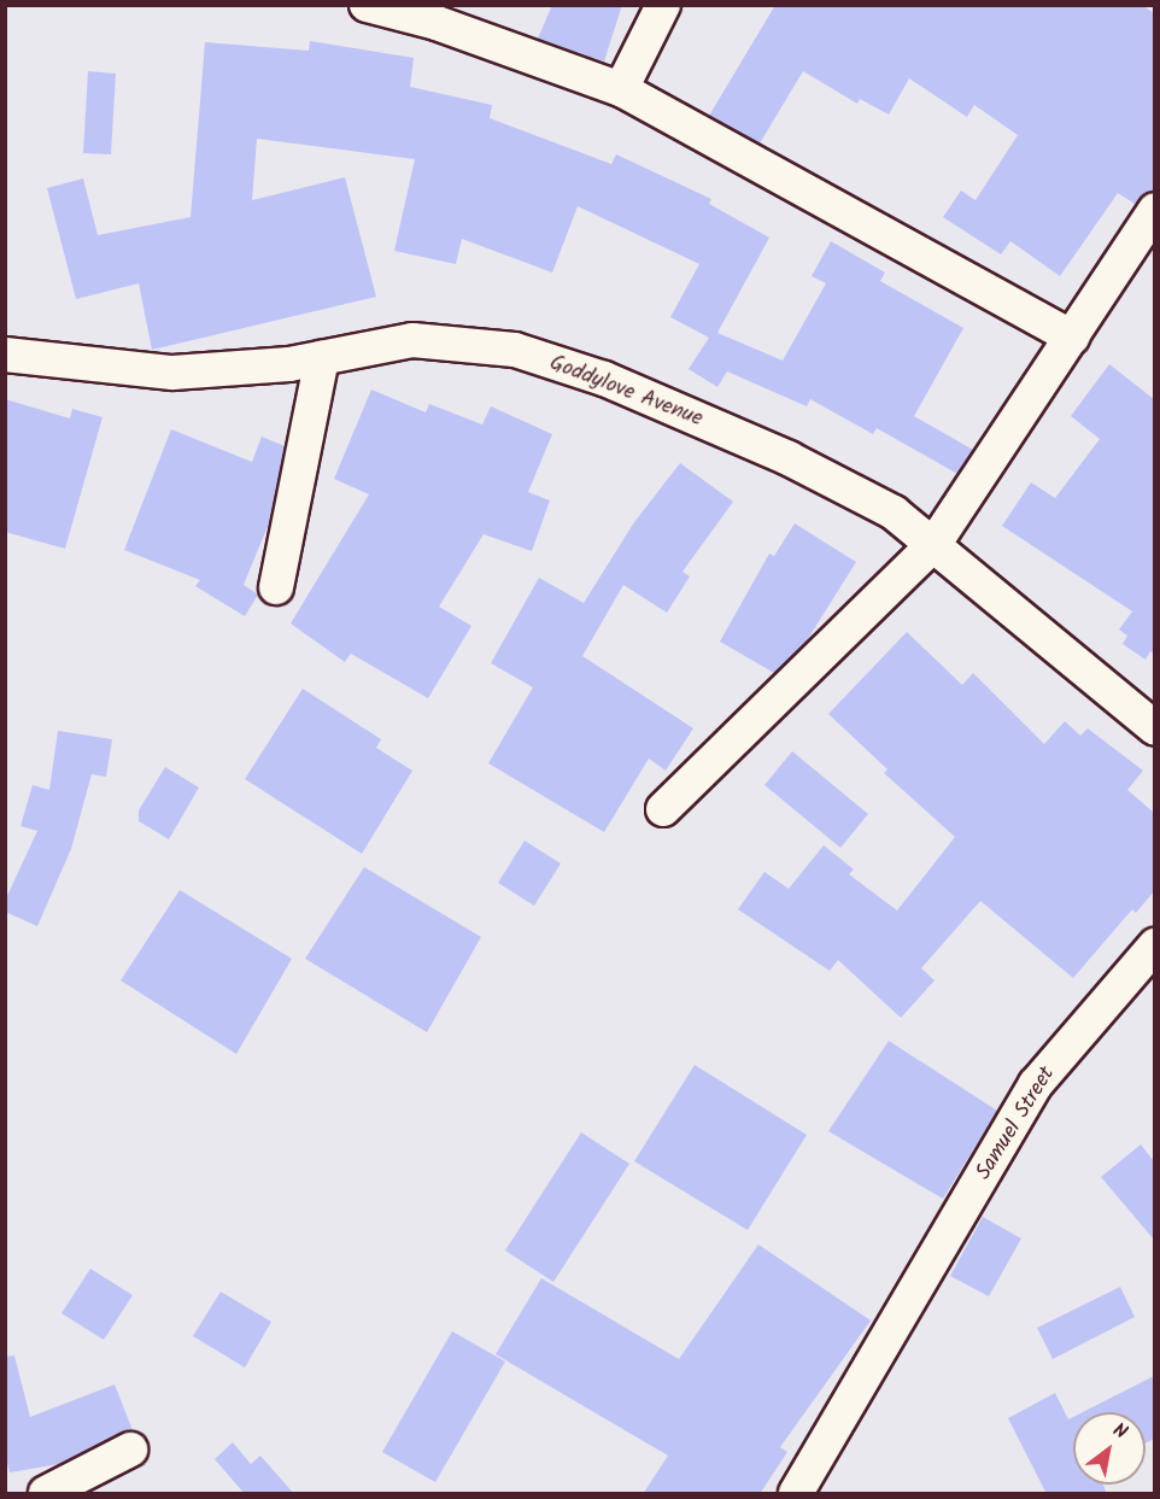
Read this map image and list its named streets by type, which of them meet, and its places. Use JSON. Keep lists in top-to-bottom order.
{
  "streets": {
    "street": ["Goddylove Avenue", "Samuel Street"]
  },
  "north": "top right"
}
